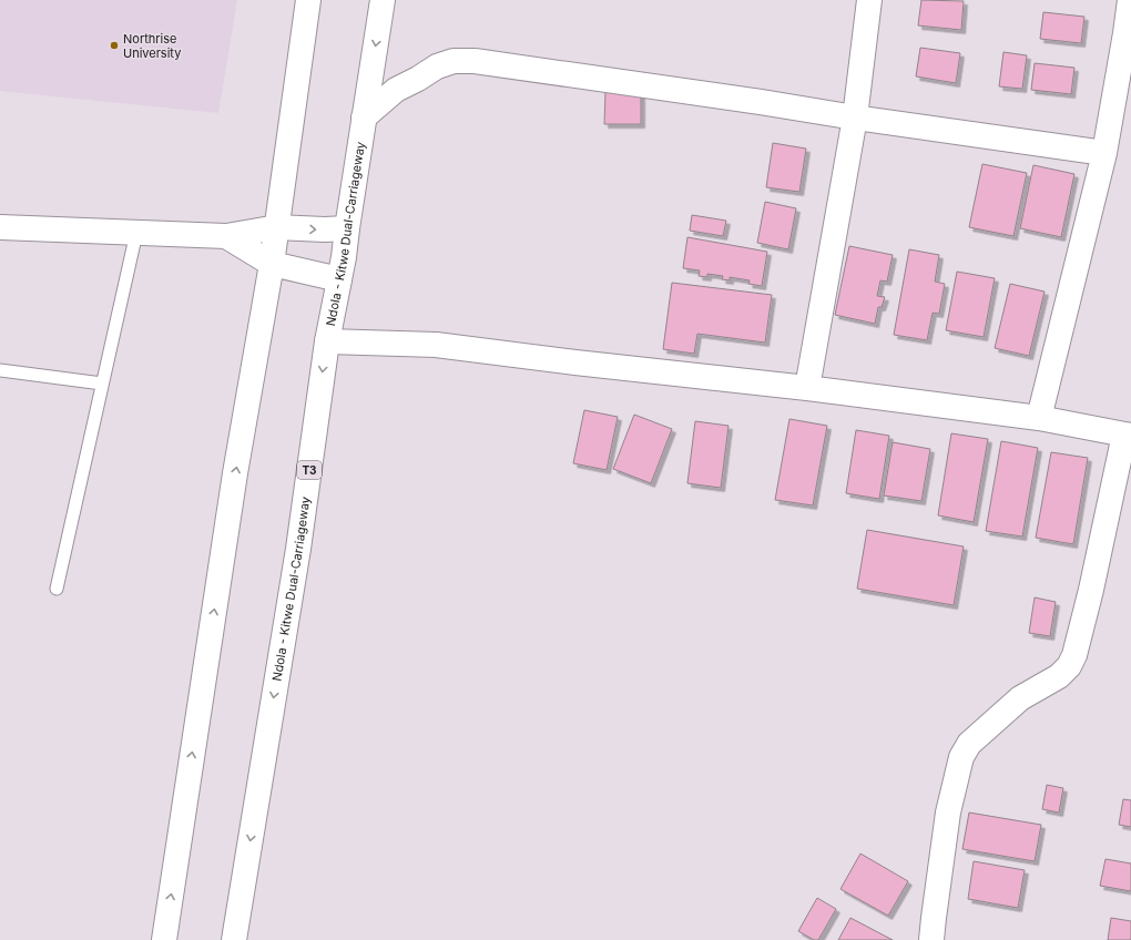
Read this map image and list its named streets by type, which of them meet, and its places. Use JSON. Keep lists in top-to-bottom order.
{
  "streets": {
    "main road": ["Ndola - Kitwe Dual-Carriageway", "T3"]
  },
  "places": ["Northrise University"]
}
